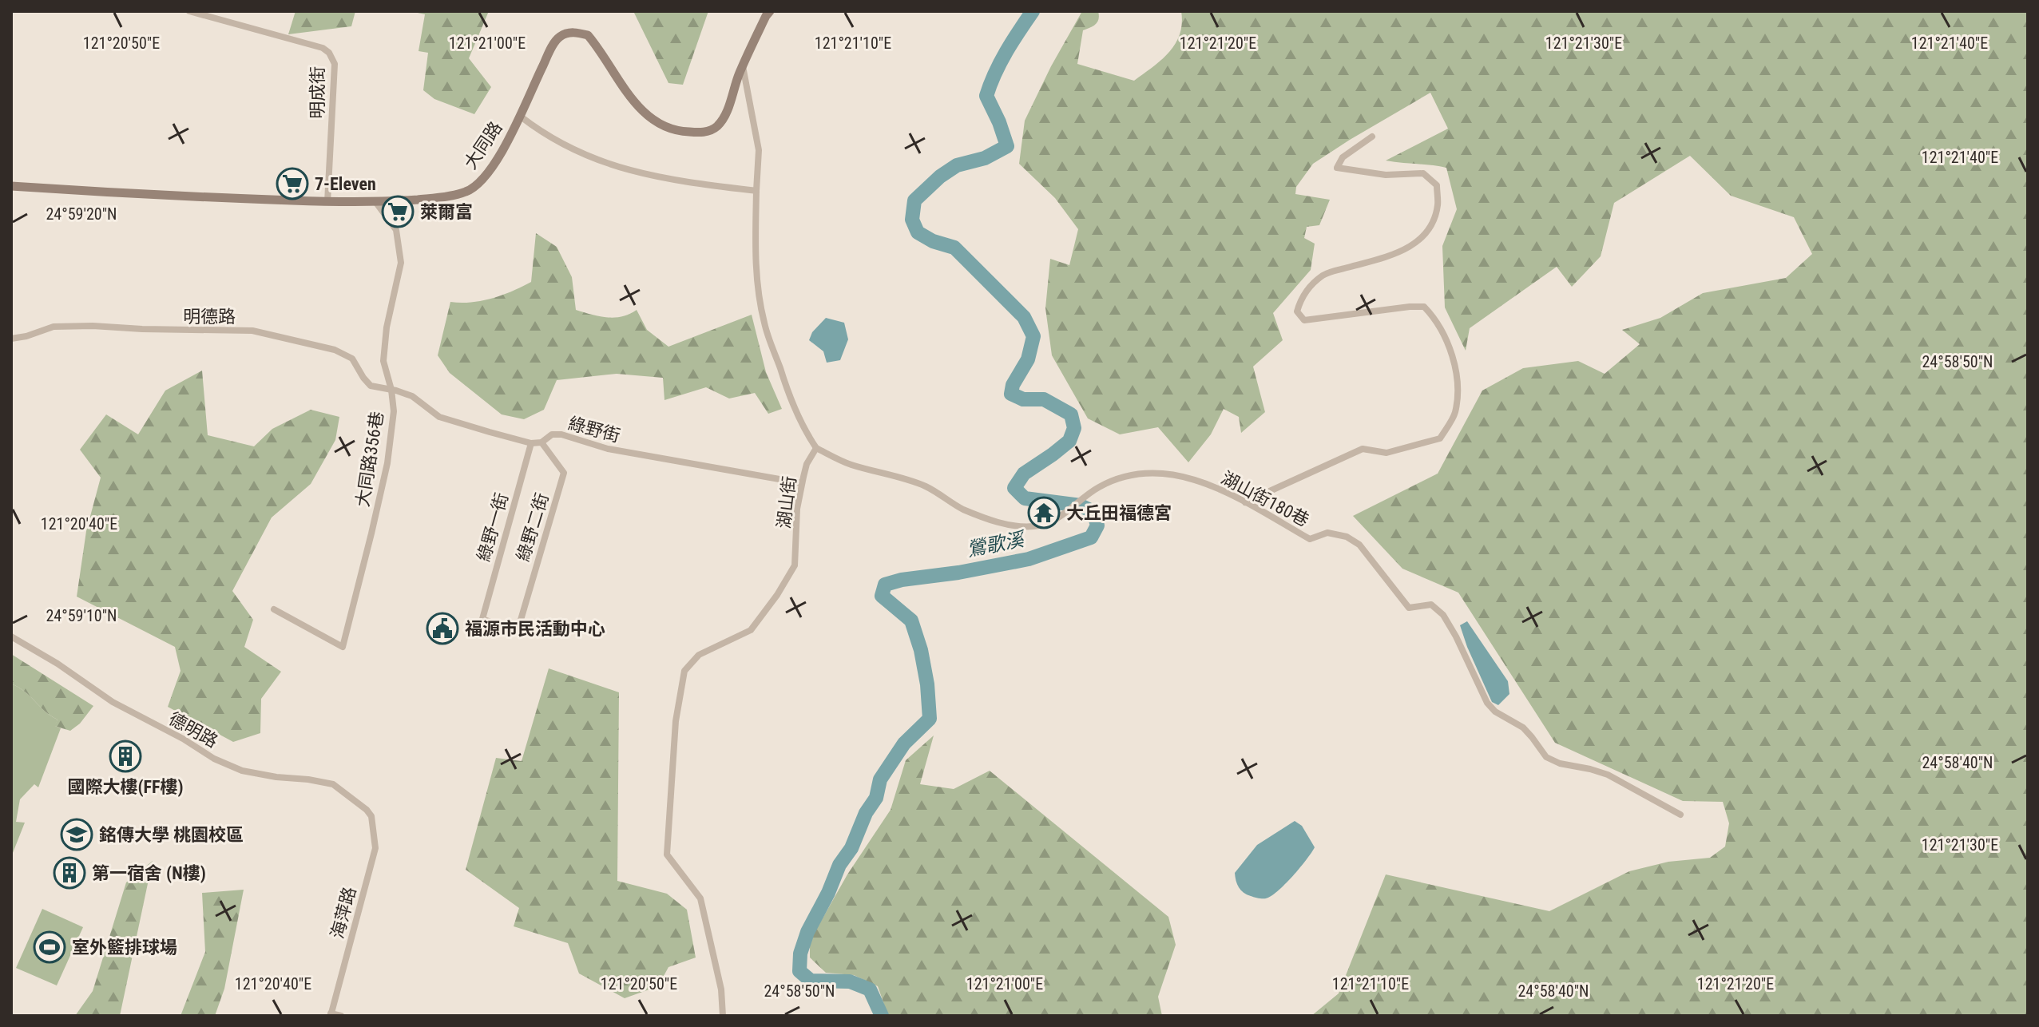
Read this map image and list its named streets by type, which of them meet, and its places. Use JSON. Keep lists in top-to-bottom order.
{
  "streets": {
    "street": [
      "明成街",
      "大同路",
      "明德路",
      "綠野街",
      "大同路356巷",
      "湖山街180巷",
      "湖山街",
      "綠野一街",
      "綠野二街",
      "德明路",
      "海萍路"
    ]
  },
  "crossings": [
    ["明成街", "大同路"],
    ["大同路", "大同路356巷"],
    ["明德路", "綠野街"],
    ["明德路", "大同路356巷"],
    ["綠野街", "大同路356巷"],
    ["綠野街", "湖山街"],
    ["綠野街", "綠野一街"],
    ["綠野街", "綠野二街"],
    ["湖山街180巷", "湖山街"],
    ["綠野一街", "綠野二街"],
    ["德明路", "海萍路"]
  ],
  "water": ["鶯歌溪"],
  "places": {
    "supermarket": ["7-Eleven", "萊爾富"],
    "temple": ["大丘田福德宮"],
    "public building": ["福源市民活動中心"],
    "building": ["國際大樓(FF樓)", "第一宿舍 (N樓)"],
    "school or university": ["銘傳大學 桃園校區"],
    "sports": ["室外籃排球場"]
  },
  "coordinates": [
    "121°20'50\"E",
    "121°21'00\"E",
    "121°21'10\"E",
    "121°21'20\"E",
    "121°21'30\"E",
    "121°21'40\"E",
    "24°59'20\"N",
    "24°58'50\"N",
    "121°20'40\"E",
    "24°59'10\"N",
    "24°58'40\"N"
  ]
}
